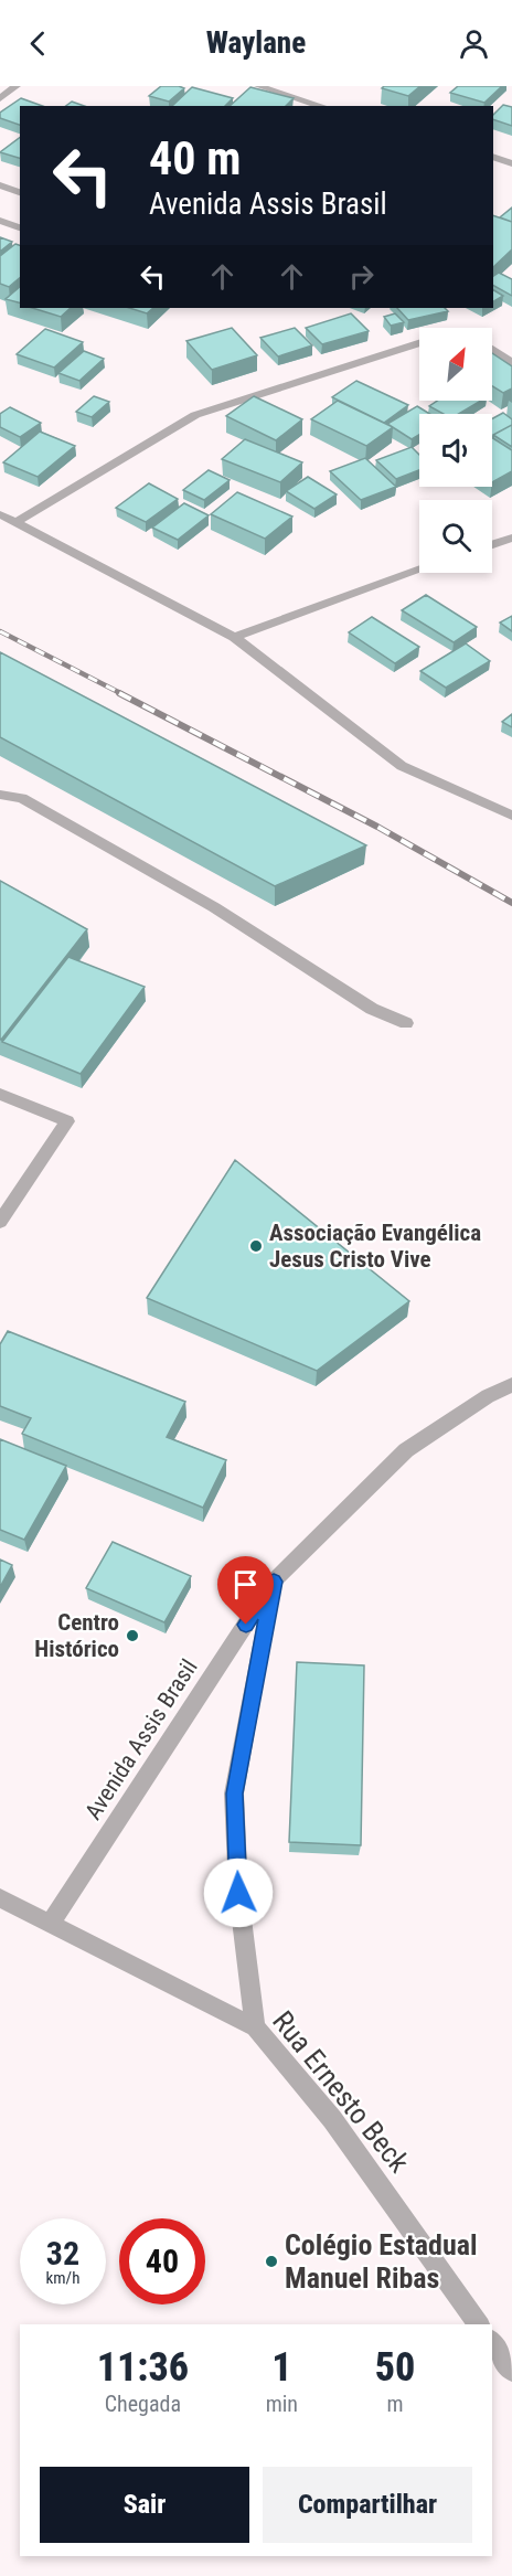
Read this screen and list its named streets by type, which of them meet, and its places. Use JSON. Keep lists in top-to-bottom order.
{
  "streets": {
    "street": ["Avenida Assis Brasil", "Rua Ernesto Beck"]
  },
  "crossings": [
    ["Avenida Assis Brasil", "Rua Ernesto Beck"]
  ],
  "places": ["Associação Evangélica Jesus Cristo Vive", "Centro Histórico", "Colégio Estadual Manuel Ribas"],
  "north": "top right",
  "page": {
    "header": "Waylane",
    "turn": ["40 m", "Avenida Assis Brasil"],
    "speed": "32 km/h",
    "limit": "40",
    "eta": [
      "11:36",
      "Chegada",
      "1",
      "min",
      "50",
      "m"
    ],
    "buttons": ["Sair", "Compartilhar"]
  }
}
